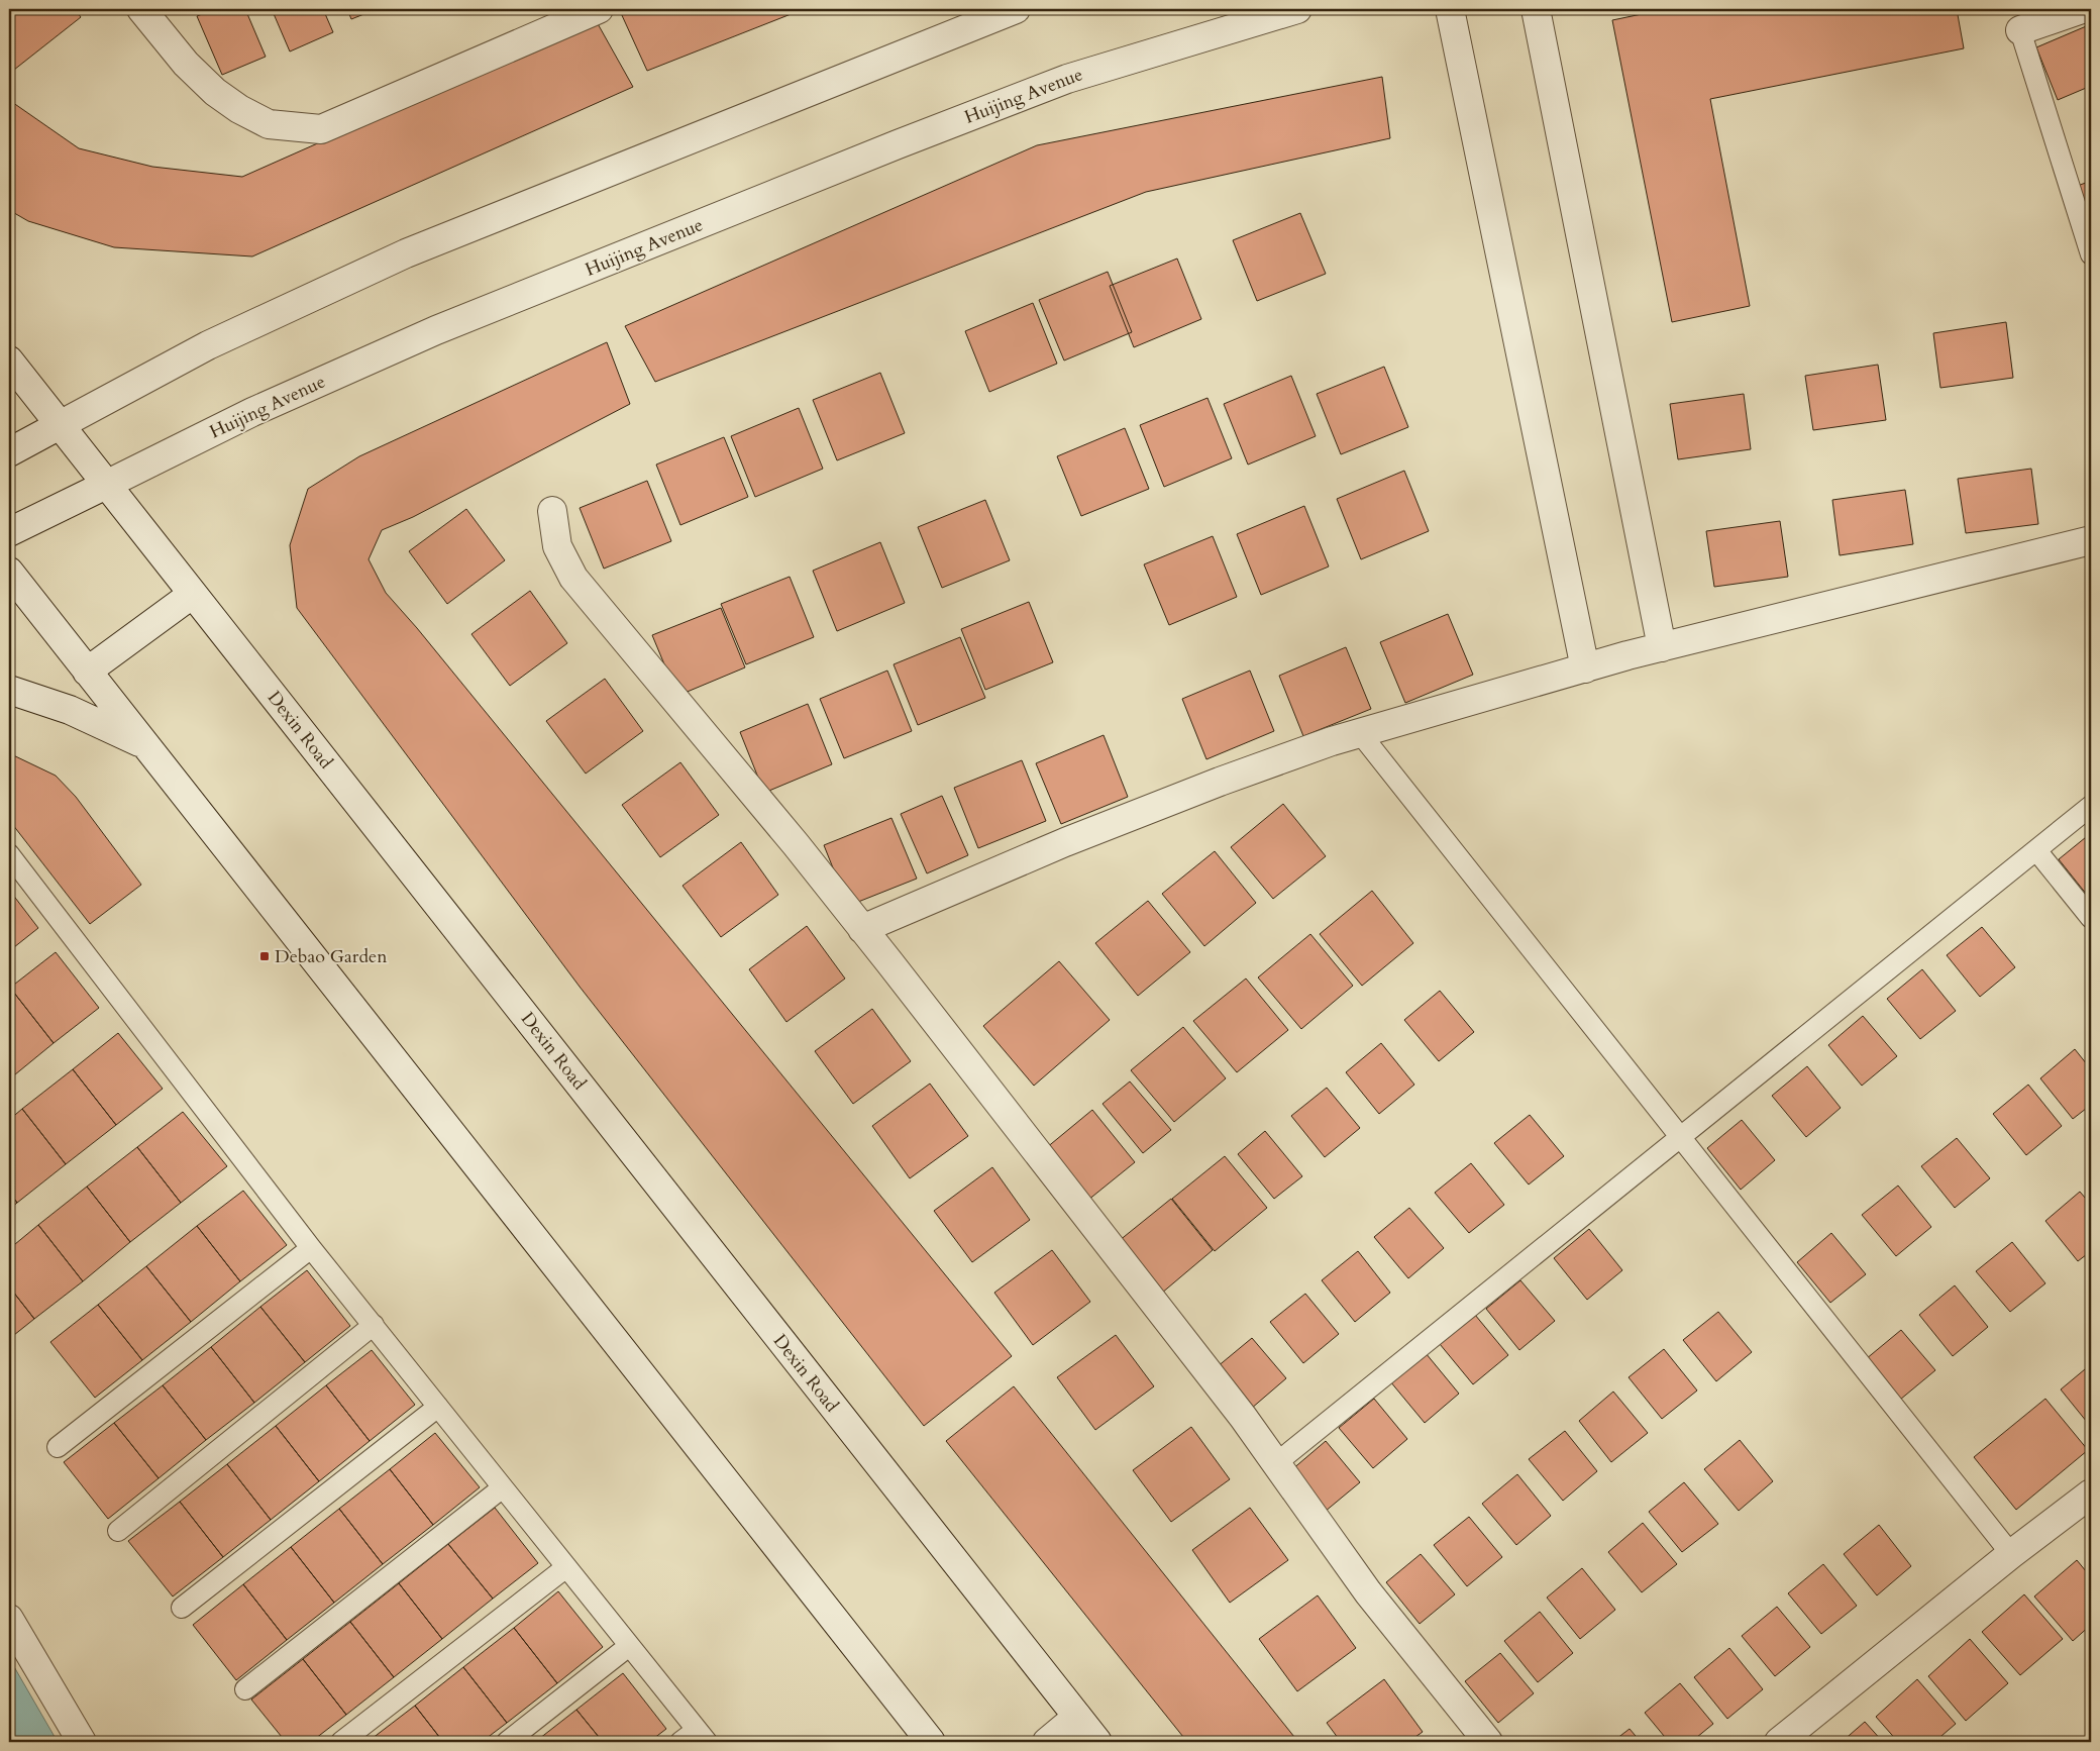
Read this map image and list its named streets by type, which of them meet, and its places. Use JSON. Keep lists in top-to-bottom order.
{
  "streets": {
    "street": ["Huijing Avenue", "Dexin Road"]
  },
  "crossings": [
    ["Huijing Avenue", "Dexin Road"]
  ],
  "places": {
    "transit": ["Debao Garden"]
  }
}
